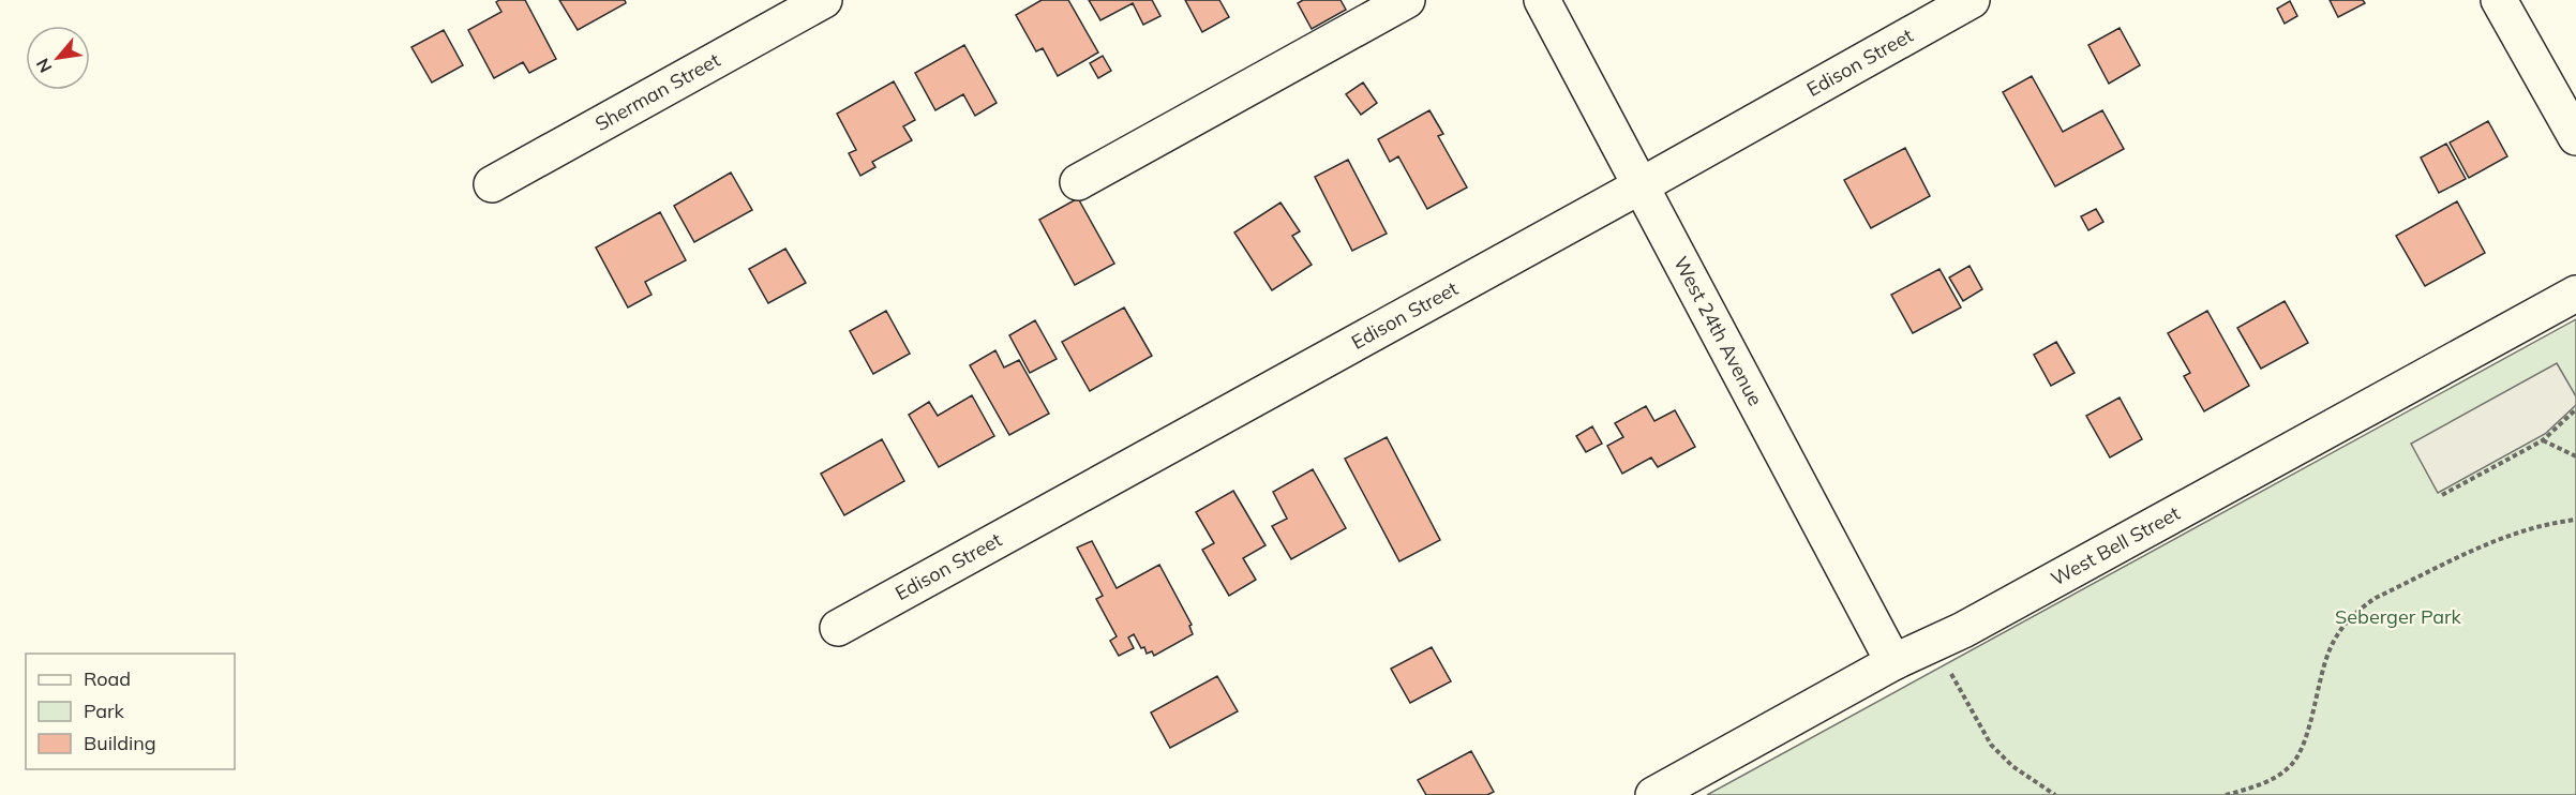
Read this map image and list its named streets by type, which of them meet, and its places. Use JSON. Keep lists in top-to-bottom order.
{
  "streets": {
    "street": [
      "Edison Street",
      "Sherman Street",
      "West 24th Avenue",
      "West Bell Street"
    ]
  },
  "crossings": [
    ["Edison Street", "West 24th Avenue"],
    ["West 24th Avenue", "West Bell Street"]
  ],
  "parks": ["Seberger Park"],
  "legend": ["Road", "Park", "Building"],
  "north": "bottom left"
}
